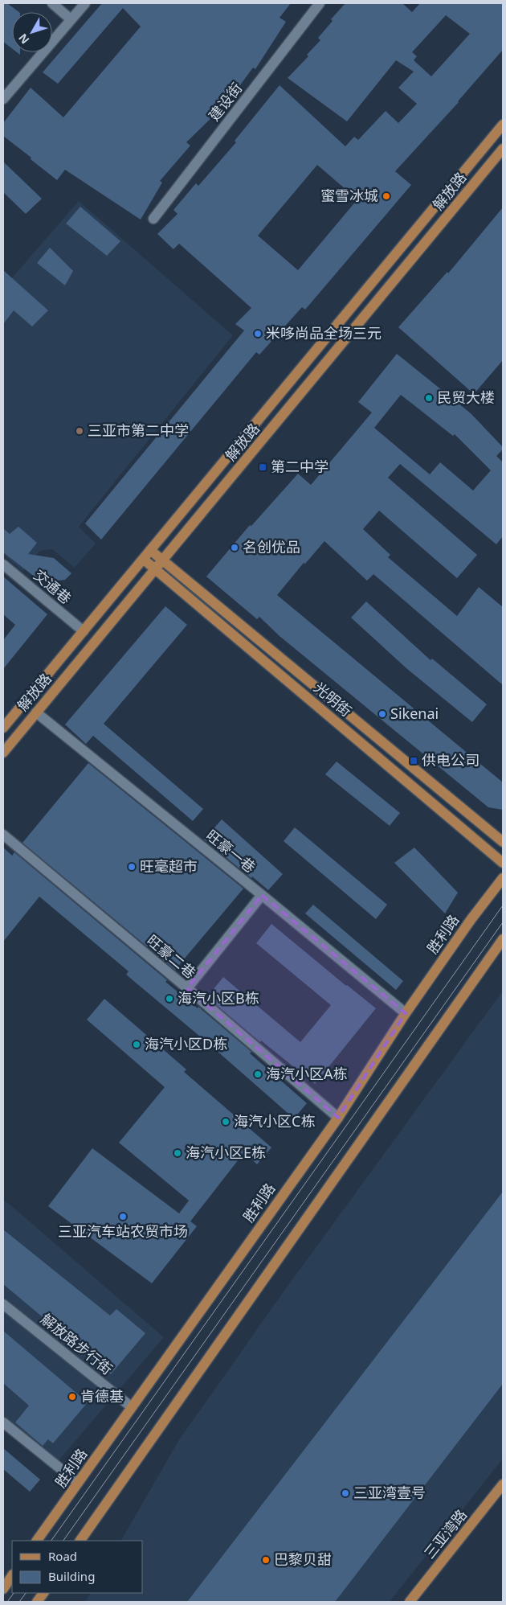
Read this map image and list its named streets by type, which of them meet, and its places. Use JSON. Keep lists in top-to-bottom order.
{
  "streets": {
    "main road": [
      "解放路",
      "光明街",
      "胜利路",
      "三亚湾路"
    ],
    "street": [
      "建设街",
      "交通巷",
      "旺豪一巷",
      "旺豪二巷",
      "解放路步行街"
    ]
  },
  "crossings": [
    ["解放路", "交通巷"],
    ["解放路", "光明街"],
    ["解放路", "旺豪一巷"],
    ["旺豪一巷", "胜利路"],
    ["胜利路", "旺豪二巷"],
    ["胜利路", "解放路步行街"]
  ],
  "places": {
    "other": [
      "蜜雪冰城",
      "米哆尚品全场三元",
      "民贸大楼",
      "三亚市第二中学",
      "名创优品",
      "Sikenai",
      "旺毫超市",
      "海汽小区B栋",
      "海汽小区D栋",
      "海汽小区A栋",
      "海汽小区C栋",
      "海汽小区E栋",
      "三亚汽车站农贸市场",
      "肯德基",
      "三亚湾壹号",
      "巴黎贝甜"
    ],
    "transit": ["第二中学", "供电公司"]
  },
  "legend": ["Road", "Building"],
  "north": "bottom left"
}
